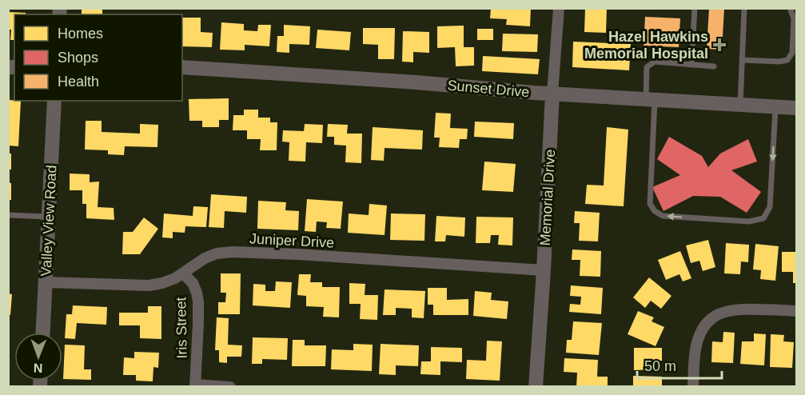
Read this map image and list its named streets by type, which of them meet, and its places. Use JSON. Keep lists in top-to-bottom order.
{
  "streets": {
    "street": [
      "Sunset Drive",
      "Memorial Drive",
      "Valley View Road",
      "Juniper Drive",
      "Iris Street"
    ]
  },
  "crossings": [
    ["Sunset Drive", "Memorial Drive"],
    ["Memorial Drive", "Juniper Drive"],
    ["Valley View Road", "Juniper Drive"],
    ["Juniper Drive", "Iris Street"]
  ],
  "places": {
    "health": ["Hazel Hawkins Memorial Hospital"]
  },
  "legend": ["Homes", "Shops", "Health"],
  "scale_bar": "50 m",
  "north": "bottom"
}
